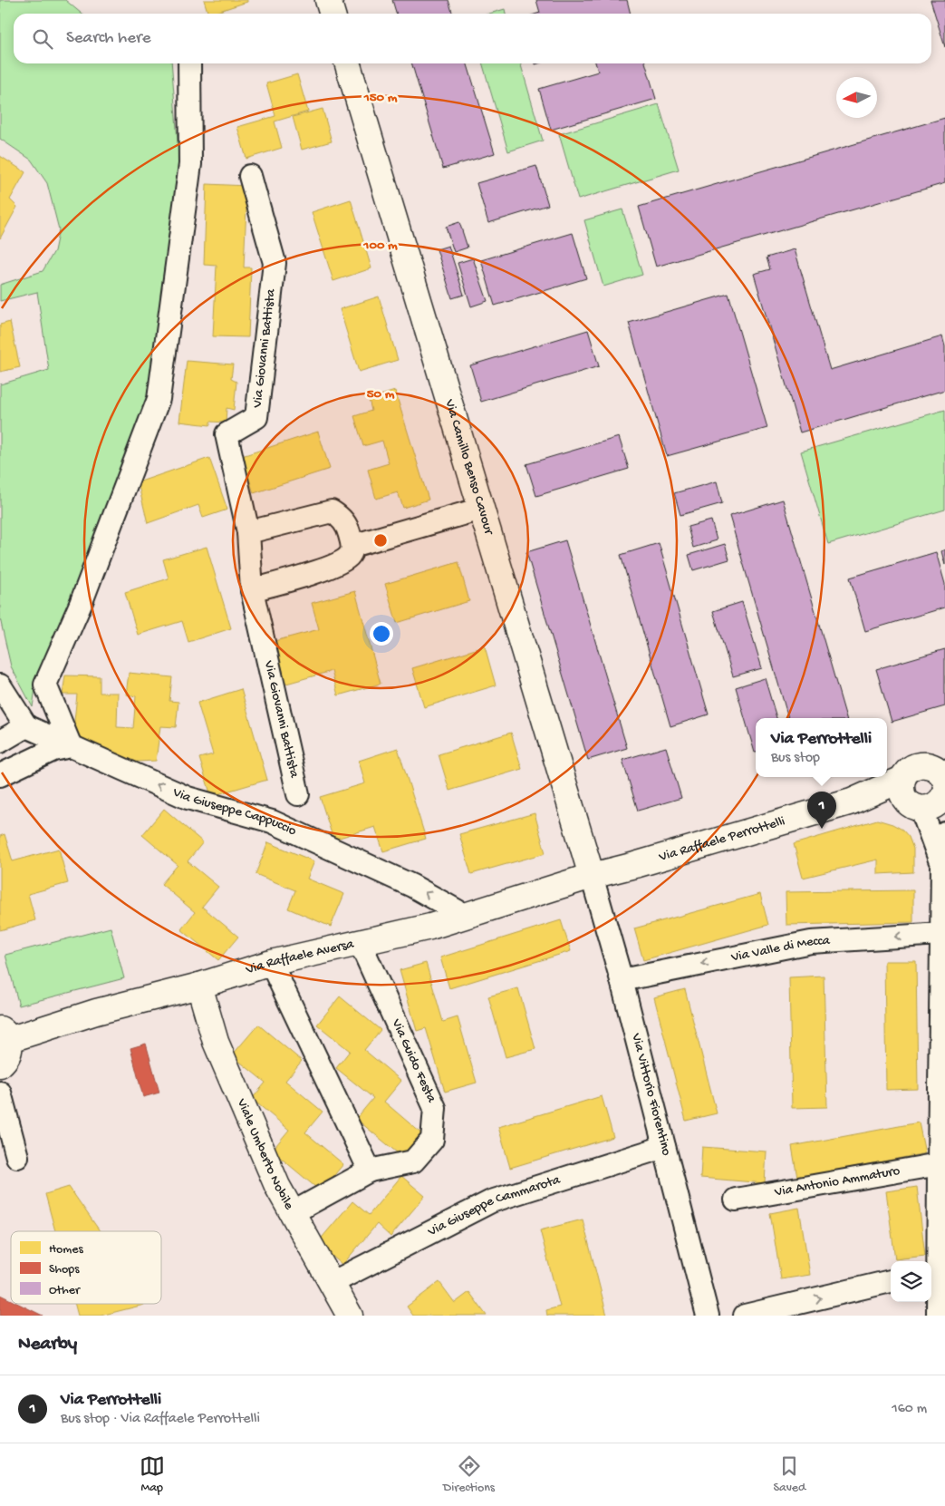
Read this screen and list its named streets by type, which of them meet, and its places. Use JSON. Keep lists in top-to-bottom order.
{
  "streets": {
    "main road": [
      "Via Camillo Benso Cavour",
      "Via Raffaele Perrottelli",
      "Via Raffaele Aversa",
      "Viale Umberto Nobile"
    ],
    "street": [
      "Via Giovanni Battista",
      "Via Giuseppe Cappuccio",
      "Via Valle di Mecca",
      "Via Guido Festa",
      "Via Vittorio Fiorentino",
      "Via Antonio Ammaturo",
      "Via Giuseppe Cammarota"
    ]
  },
  "crossings": [
    ["Via Camillo Benso Cavour", "Via Raffaele Perrottelli"],
    ["Via Camillo Benso Cavour", "Via Raffaele Aversa"],
    ["Via Camillo Benso Cavour", "Via Vittorio Fiorentino"],
    ["Via Giuseppe Cappuccio", "Via Raffaele Aversa"],
    ["Via Raffaele Perrottelli", "Via Raffaele Aversa"],
    ["Via Raffaele Perrottelli", "Via Vittorio Fiorentino"],
    ["Via Valle di Mecca", "Via Vittorio Fiorentino"],
    ["Via Raffaele Aversa", "Via Guido Festa"],
    ["Via Raffaele Aversa", "Via Vittorio Fiorentino"],
    ["Via Raffaele Aversa", "Viale Umberto Nobile"],
    ["Via Guido Festa", "Viale Umberto Nobile"],
    ["Via Vittorio Fiorentino", "Via Giuseppe Cammarota"],
    ["Viale Umberto Nobile", "Via Giuseppe Cammarota"]
  ],
  "one_way": ["Via Giuseppe Cappuccio", "Via Valle di Mecca"],
  "legend": ["Homes", "Shops", "Other"],
  "north": "left",
  "page": {
    "search": "Search here",
    "popup": ["Via Perrottelli", "Bus stop"],
    "pins": "1",
    "heading": "Nearby",
    "list": [
      {
        "mark": "1",
        "name": "Via Perrottelli",
        "note": "Bus stop · Via Raffaele Perrottelli",
        "value": "160 m"
      }
    ],
    "nav": ["Map", "Directions", "Saved"]
  },
  "rings": ["150 m", "100 m", "50 m"]
}
